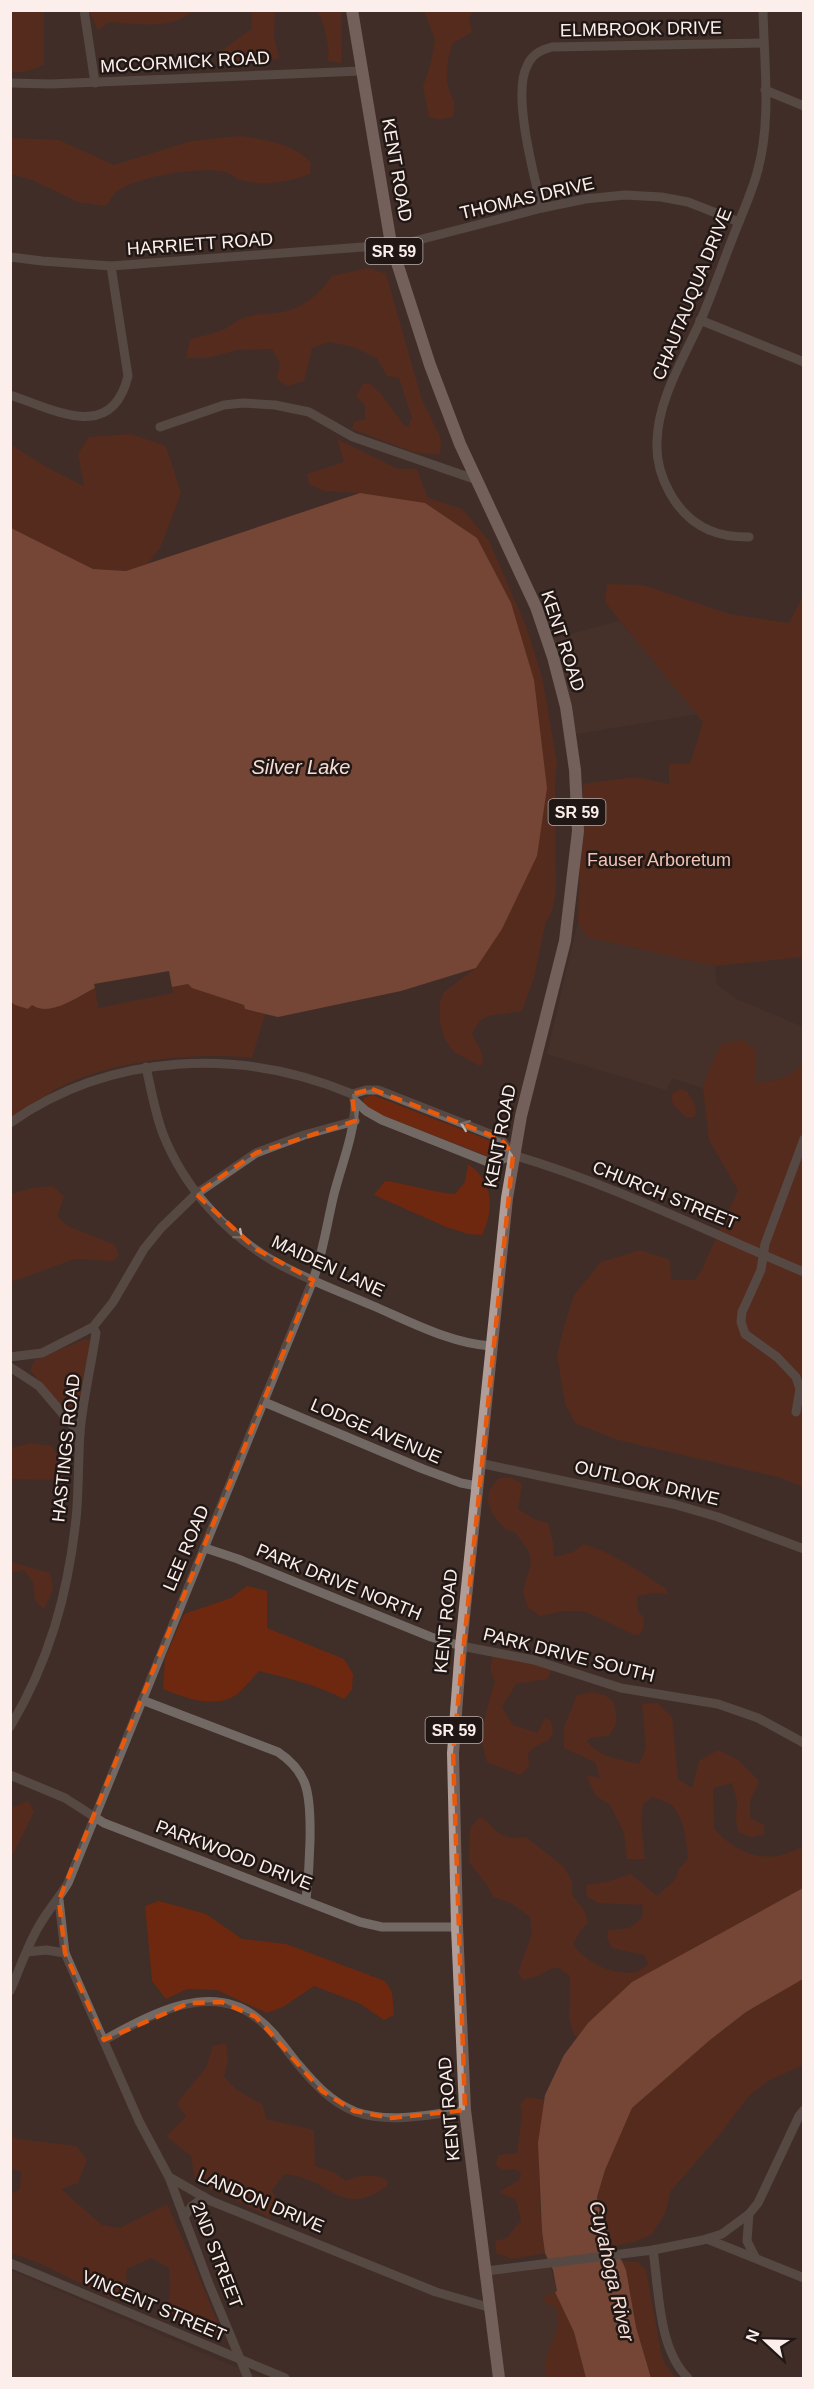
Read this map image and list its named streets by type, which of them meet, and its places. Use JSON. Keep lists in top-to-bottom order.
{
  "streets": {
    "main road": ["KENT ROAD", "SR 59"],
    "street": [
      "ELMBROOK DRIVE",
      "MCCORMICK ROAD",
      "THOMAS DRIVE",
      "HARRIETT ROAD",
      "CHAUTAUQUA DRIVE",
      "CHURCH STREET",
      "MAIDEN LANE",
      "LODGE AVENUE",
      "HASTINGS ROAD",
      "OUTLOOK DRIVE",
      "LEE ROAD",
      "PARK DRIVE NORTH",
      "PARK DRIVE SOUTH",
      "PARKWOOD DRIVE",
      "LANDON DRIVE",
      "2ND STREET",
      "VINCENT STREET"
    ]
  },
  "crossings": [
    ["ELMBROOK DRIVE", "THOMAS DRIVE"],
    ["ELMBROOK DRIVE", "CHAUTAUQUA DRIVE"],
    ["MCCORMICK ROAD", "KENT ROAD"],
    ["KENT ROAD", "THOMAS DRIVE"],
    ["KENT ROAD", "HARRIETT ROAD"],
    ["KENT ROAD", "SR 59"],
    ["KENT ROAD", "CHURCH STREET"],
    ["KENT ROAD", "MAIDEN LANE"],
    ["KENT ROAD", "LODGE AVENUE"],
    ["KENT ROAD", "OUTLOOK DRIVE"],
    ["KENT ROAD", "PARK DRIVE NORTH"],
    ["KENT ROAD", "PARK DRIVE SOUTH"],
    ["KENT ROAD", "PARKWOOD DRIVE"],
    ["KENT ROAD", "LANDON DRIVE"],
    ["THOMAS DRIVE", "HARRIETT ROAD"],
    ["THOMAS DRIVE", "CHAUTAUQUA DRIVE"],
    ["SR 59", "LANDON DRIVE"],
    ["MAIDEN LANE", "LEE ROAD"],
    ["LODGE AVENUE", "LEE ROAD"],
    ["LEE ROAD", "PARK DRIVE NORTH"],
    ["LEE ROAD", "PARKWOOD DRIVE"],
    ["LEE ROAD", "LANDON DRIVE"],
    ["PARK DRIVE NORTH", "PARK DRIVE SOUTH"],
    ["LANDON DRIVE", "2ND STREET"],
    ["2ND STREET", "VINCENT STREET"]
  ],
  "water": ["Silver Lake", "Cuyahoga River"],
  "parks": ["Fauser Arboretum"],
  "north": "left"
}
